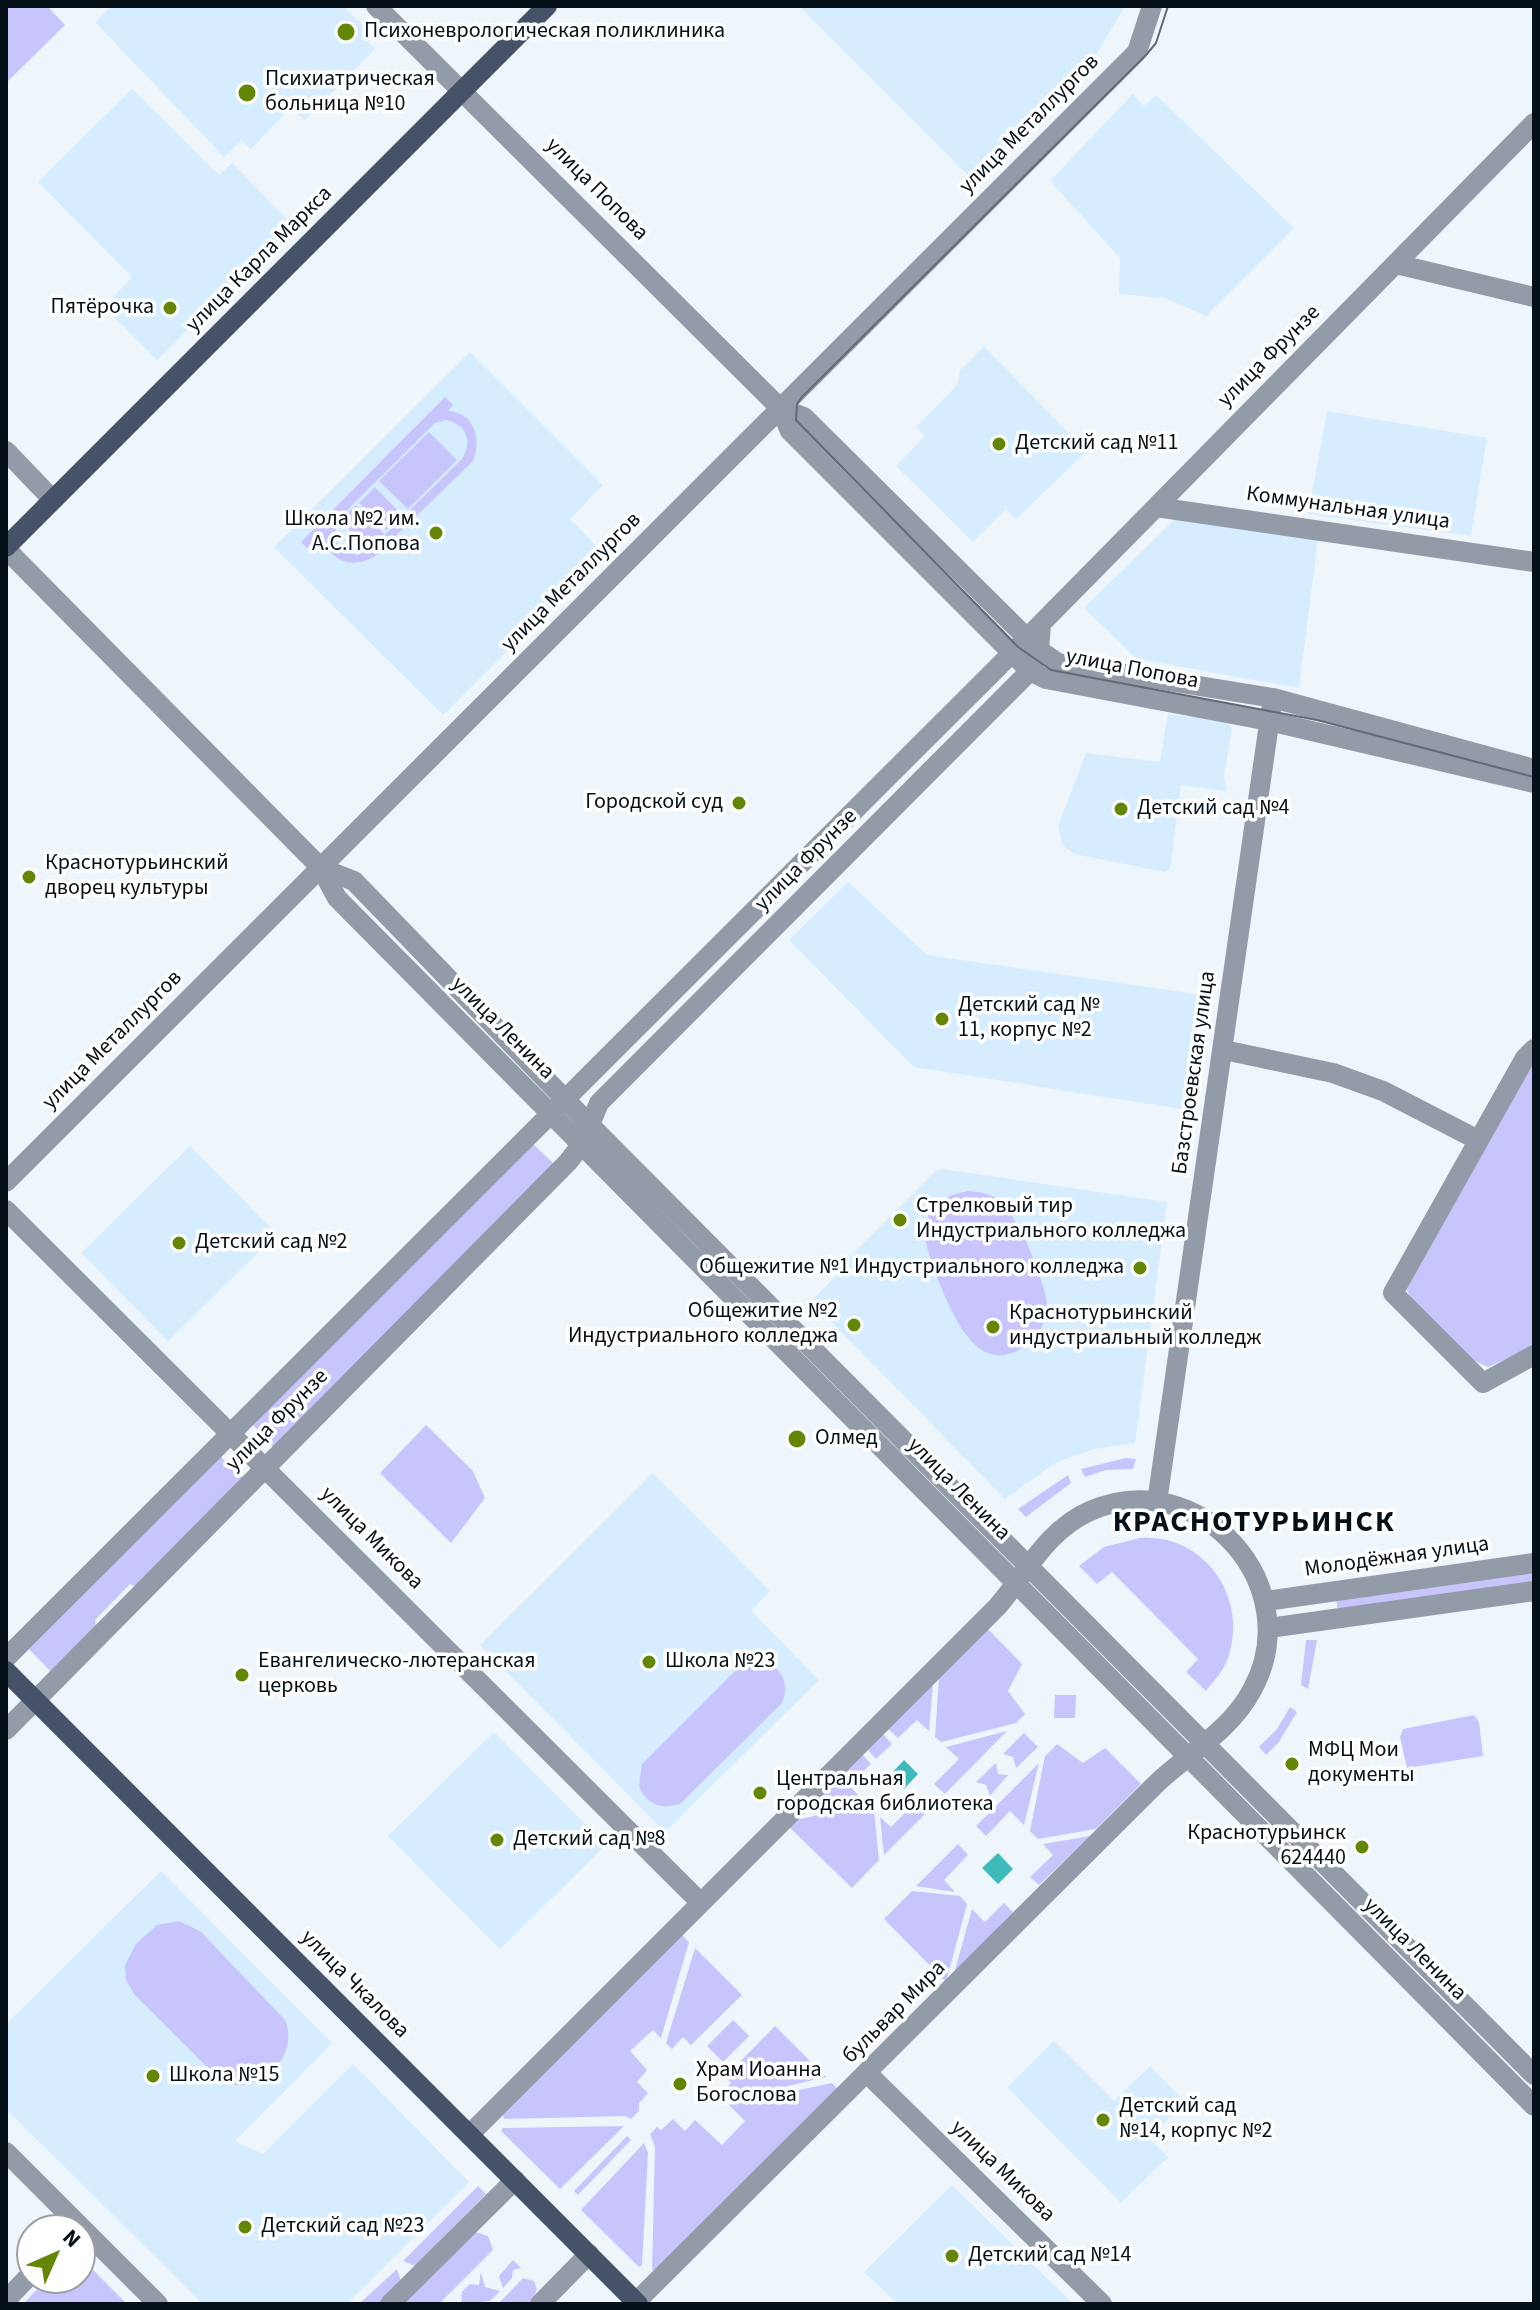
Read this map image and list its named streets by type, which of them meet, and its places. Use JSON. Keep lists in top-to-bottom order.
{
  "streets": {
    "main road": ["улица Карла Маркса", "улица Чкалова"],
    "street": [
      "улица Металлургов",
      "улица Попова",
      "улица Фрунзе",
      "Коммунальная улица",
      "улица Ленина",
      "Базстроевская улица",
      "улица Микова",
      "Молодёжная улица",
      "бульвар Мира"
    ]
  },
  "crossings": [
    ["улица Металлургов", "улица Попова"],
    ["улица Металлургов", "улица Ленина"],
    ["улица Попова", "улица Карла Маркса"],
    ["улица Попова", "улица Фрунзе"],
    ["улица Попова", "Базстроевская улица"],
    ["улица Карла Маркса", "улица Ленина"],
    ["улица Фрунзе", "Коммунальная улица"],
    ["улица Фрунзе", "улица Ленина"],
    ["улица Фрунзе", "улица Микова"],
    ["улица Фрунзе", "улица Чкалова"],
    ["улица Ленина", "бульвар Мира"],
    ["Базстроевская улица", "бульвар Мира"],
    ["улица Микова", "бульвар Мира"],
    ["Молодёжная улица", "бульвар Мира"],
    ["улица Чкалова", "бульвар Мира"]
  ],
  "districts": ["КРАСНОТУРЬИНСК"],
  "places": [
    "Психоневрологическая поликлиника",
    "Психиатрическая больница №10",
    "Пятёрочка",
    "Детский сад №11",
    "Школа №2 им. А.С.Попова",
    "Городской суд",
    "Детский сад №4",
    "Краснотурьинский дворец культуры",
    "Детский сад № 11, корпус №2",
    "Стрелковый тир Индустриального колледжа",
    "Детский сад №2",
    "Общежитие №1 Индустриального колледжа",
    "Общежитие №2 Индустриального колледжа",
    "Краснотурьинский индустриальный колледж",
    "Олмед",
    "Школа №23",
    "Евангелическо-лютеранская церковь",
    "МФЦ Мои документы",
    "Центральная городская библиотека",
    "Детский сад №8",
    "Краснотурьинск 624440",
    "Школа №15",
    "Храм Иоанна Богослова",
    "Детский сад №14, корпус №2",
    "Детский сад №23",
    "Детский сад №14"
  ],
  "north": "top right"
}
